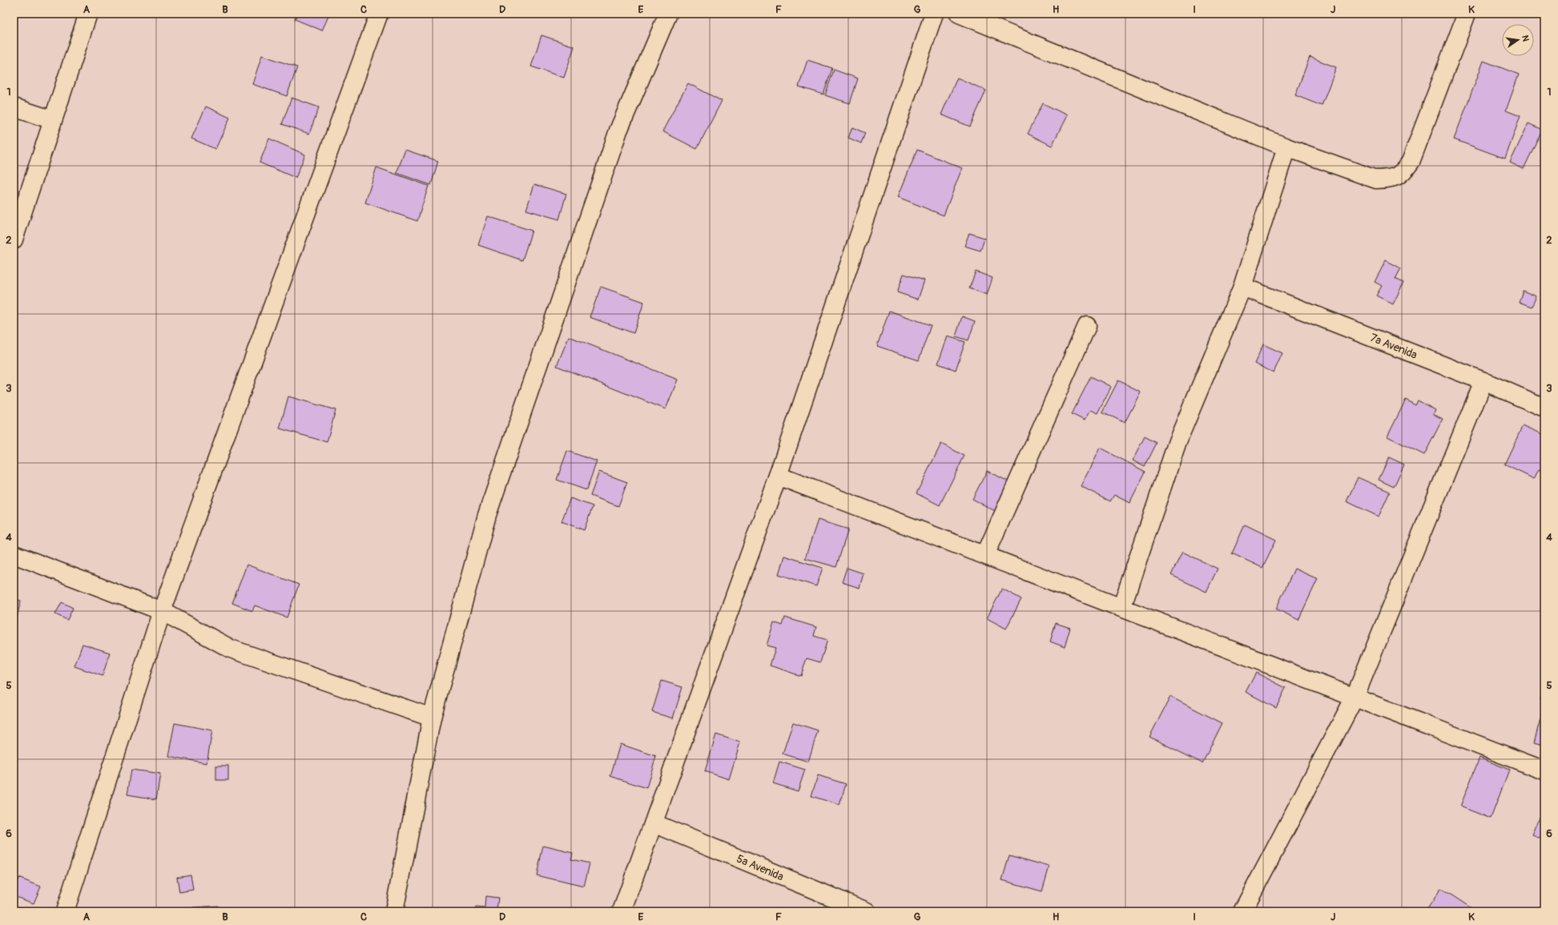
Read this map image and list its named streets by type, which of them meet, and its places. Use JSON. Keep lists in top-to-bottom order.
{
  "streets": {
    "street": ["7a Avenida", "5a Avenida"]
  },
  "north": "right",
  "grid": {
    "columns": [
      "A",
      "B",
      "C",
      "D",
      "E",
      "F",
      "G",
      "H",
      "I",
      "J",
      "K"
    ],
    "rows": [
      "1",
      "2",
      "3",
      "4",
      "5",
      "6"
    ]
  }
}
